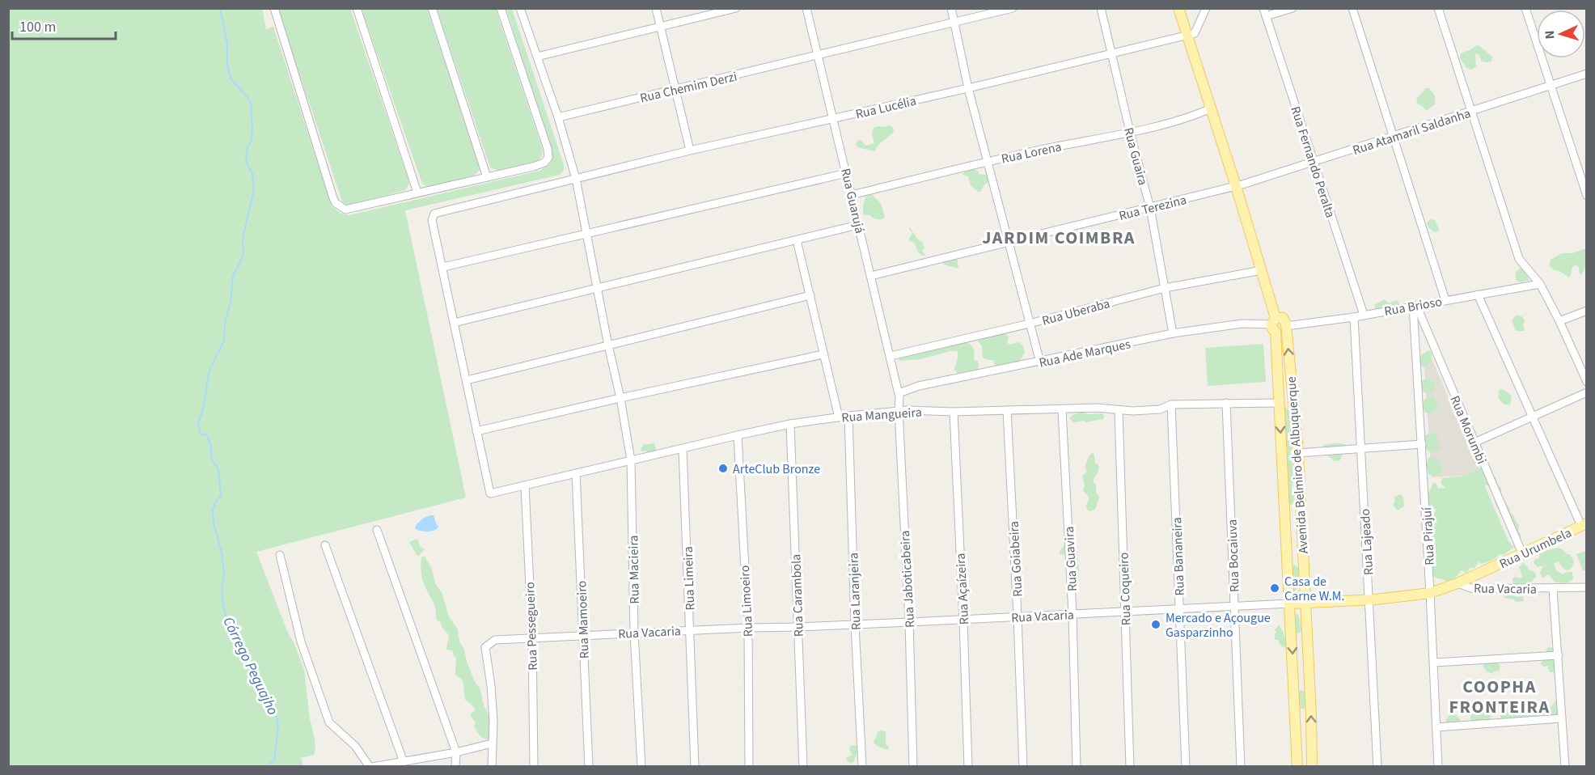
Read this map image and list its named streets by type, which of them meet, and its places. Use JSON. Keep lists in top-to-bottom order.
{
  "streets": {
    "main road": ["Avenida Belmiro de Albuquerque", "Rua Urumbela", "Rua Vacaria"],
    "street": [
      "Rua Chemim Derzi",
      "Rua Lucélia",
      "Rua Atamaril Saldanha",
      "Rua Lorena",
      "Rua Guaira",
      "Rua Fernando Peralta",
      "Rua Guarujá",
      "Rua Terezina",
      "Rua Brioso",
      "Rua Uberaba",
      "Rua Ade Marques",
      "Rua Mangueira",
      "Rua Morumbi",
      "Rua Pirajuí",
      "Rua Lajeado",
      "Rua Bocaiuva",
      "Rua Bananeira",
      "Rua Goiabeira",
      "Rua Guavira",
      "Rua Macieira",
      "Rua Limeira",
      "Rua Jaboticabeira",
      "Rua Açaízeira",
      "Rua Coqueiro",
      "Rua Laranjeira",
      "Rua Carambola",
      "Rua Limoeiro",
      "Rua Mamoeiro",
      "Rua Pessegueiro"
    ]
  },
  "crossings": [
    ["Rua Chemim Derzi", "Rua Guarujá"],
    ["Rua Chemim Derzi", "Rua Macieira"],
    ["Rua Lucélia", "Rua Guaira"],
    ["Rua Lucélia", "Rua Guarujá"],
    ["Rua Lucélia", "Avenida Belmiro de Albuquerque"],
    ["Rua Lucélia", "Rua Macieira"],
    ["Rua Atamaril Saldanha", "Rua Fernando Peralta"],
    ["Rua Atamaril Saldanha", "Rua Terezina"],
    ["Rua Atamaril Saldanha", "Avenida Belmiro de Albuquerque"],
    ["Rua Lorena", "Rua Guaira"],
    ["Rua Lorena", "Rua Guarujá"],
    ["Rua Lorena", "Avenida Belmiro de Albuquerque"],
    ["Rua Guaira", "Rua Terezina"],
    ["Rua Guaira", "Rua Uberaba"],
    ["Rua Guaira", "Rua Ade Marques"],
    ["Rua Fernando Peralta", "Rua Brioso"],
    ["Rua Guarujá", "Rua Terezina"],
    ["Rua Guarujá", "Rua Uberaba"],
    ["Rua Guarujá", "Rua Ade Marques"],
    ["Rua Guarujá", "Rua Jaboticabeira"],
    ["Rua Terezina", "Avenida Belmiro de Albuquerque"],
    ["Rua Brioso", "Rua Morumbi"],
    ["Rua Brioso", "Avenida Belmiro de Albuquerque"],
    ["Rua Brioso", "Rua Pirajuí"],
    ["Rua Brioso", "Rua Lajeado"],
    ["Rua Uberaba", "Avenida Belmiro de Albuquerque"],
    ["Rua Ade Marques", "Avenida Belmiro de Albuquerque"],
    ["Rua Ade Marques", "Rua Jaboticabeira"],
    ["Rua Mangueira", "Avenida Belmiro de Albuquerque"],
    ["Rua Mangueira", "Rua Bocaiuva"],
    ["Rua Mangueira", "Rua Bananeira"],
    ["Rua Mangueira", "Rua Goiabeira"],
    ["Rua Mangueira", "Rua Guavira"],
    ["Rua Mangueira", "Rua Macieira"],
    ["Rua Mangueira", "Rua Limeira"],
    ["Rua Mangueira", "Rua Jaboticabeira"],
    ["Rua Mangueira", "Rua Açaízeira"],
    ["Rua Mangueira", "Rua Coqueiro"],
    ["Rua Mangueira", "Rua Laranjeira"],
    ["Rua Mangueira", "Rua Carambola"],
    ["Rua Mangueira", "Rua Limoeiro"],
    ["Rua Mangueira", "Rua Mamoeiro"],
    ["Rua Mangueira", "Rua Pessegueiro"],
    ["Rua Morumbi", "Rua Pirajuí"],
    ["Rua Morumbi", "Rua Urumbela"],
    ["Avenida Belmiro de Albuquerque", "Rua Vacaria"],
    ["Rua Pirajuí", "Rua Vacaria"],
    ["Rua Lajeado", "Rua Vacaria"],
    ["Rua Urumbela", "Rua Vacaria"],
    ["Rua Bocaiuva", "Rua Vacaria"],
    ["Rua Bananeira", "Rua Vacaria"],
    ["Rua Goiabeira", "Rua Vacaria"],
    ["Rua Guavira", "Rua Vacaria"],
    ["Rua Macieira", "Rua Vacaria"],
    ["Rua Limeira", "Rua Vacaria"],
    ["Rua Jaboticabeira", "Rua Vacaria"],
    ["Rua Vacaria", "Rua Açaízeira"],
    ["Rua Vacaria", "Rua Coqueiro"],
    ["Rua Vacaria", "Rua Laranjeira"],
    ["Rua Vacaria", "Rua Carambola"],
    ["Rua Vacaria", "Rua Limoeiro"],
    ["Rua Vacaria", "Rua Mamoeiro"],
    ["Rua Vacaria", "Rua Pessegueiro"]
  ],
  "districts": ["JARDIM COIMBRA", "COOPHA FRONTEIRA"],
  "water": ["Córrego Peguajho"],
  "places": ["ArteClub Bronze", "Casa de Carne W.M.", "Mercado e Açougue Gasparzinho"],
  "scale_bar": "100 m",
  "north": "left"
}
